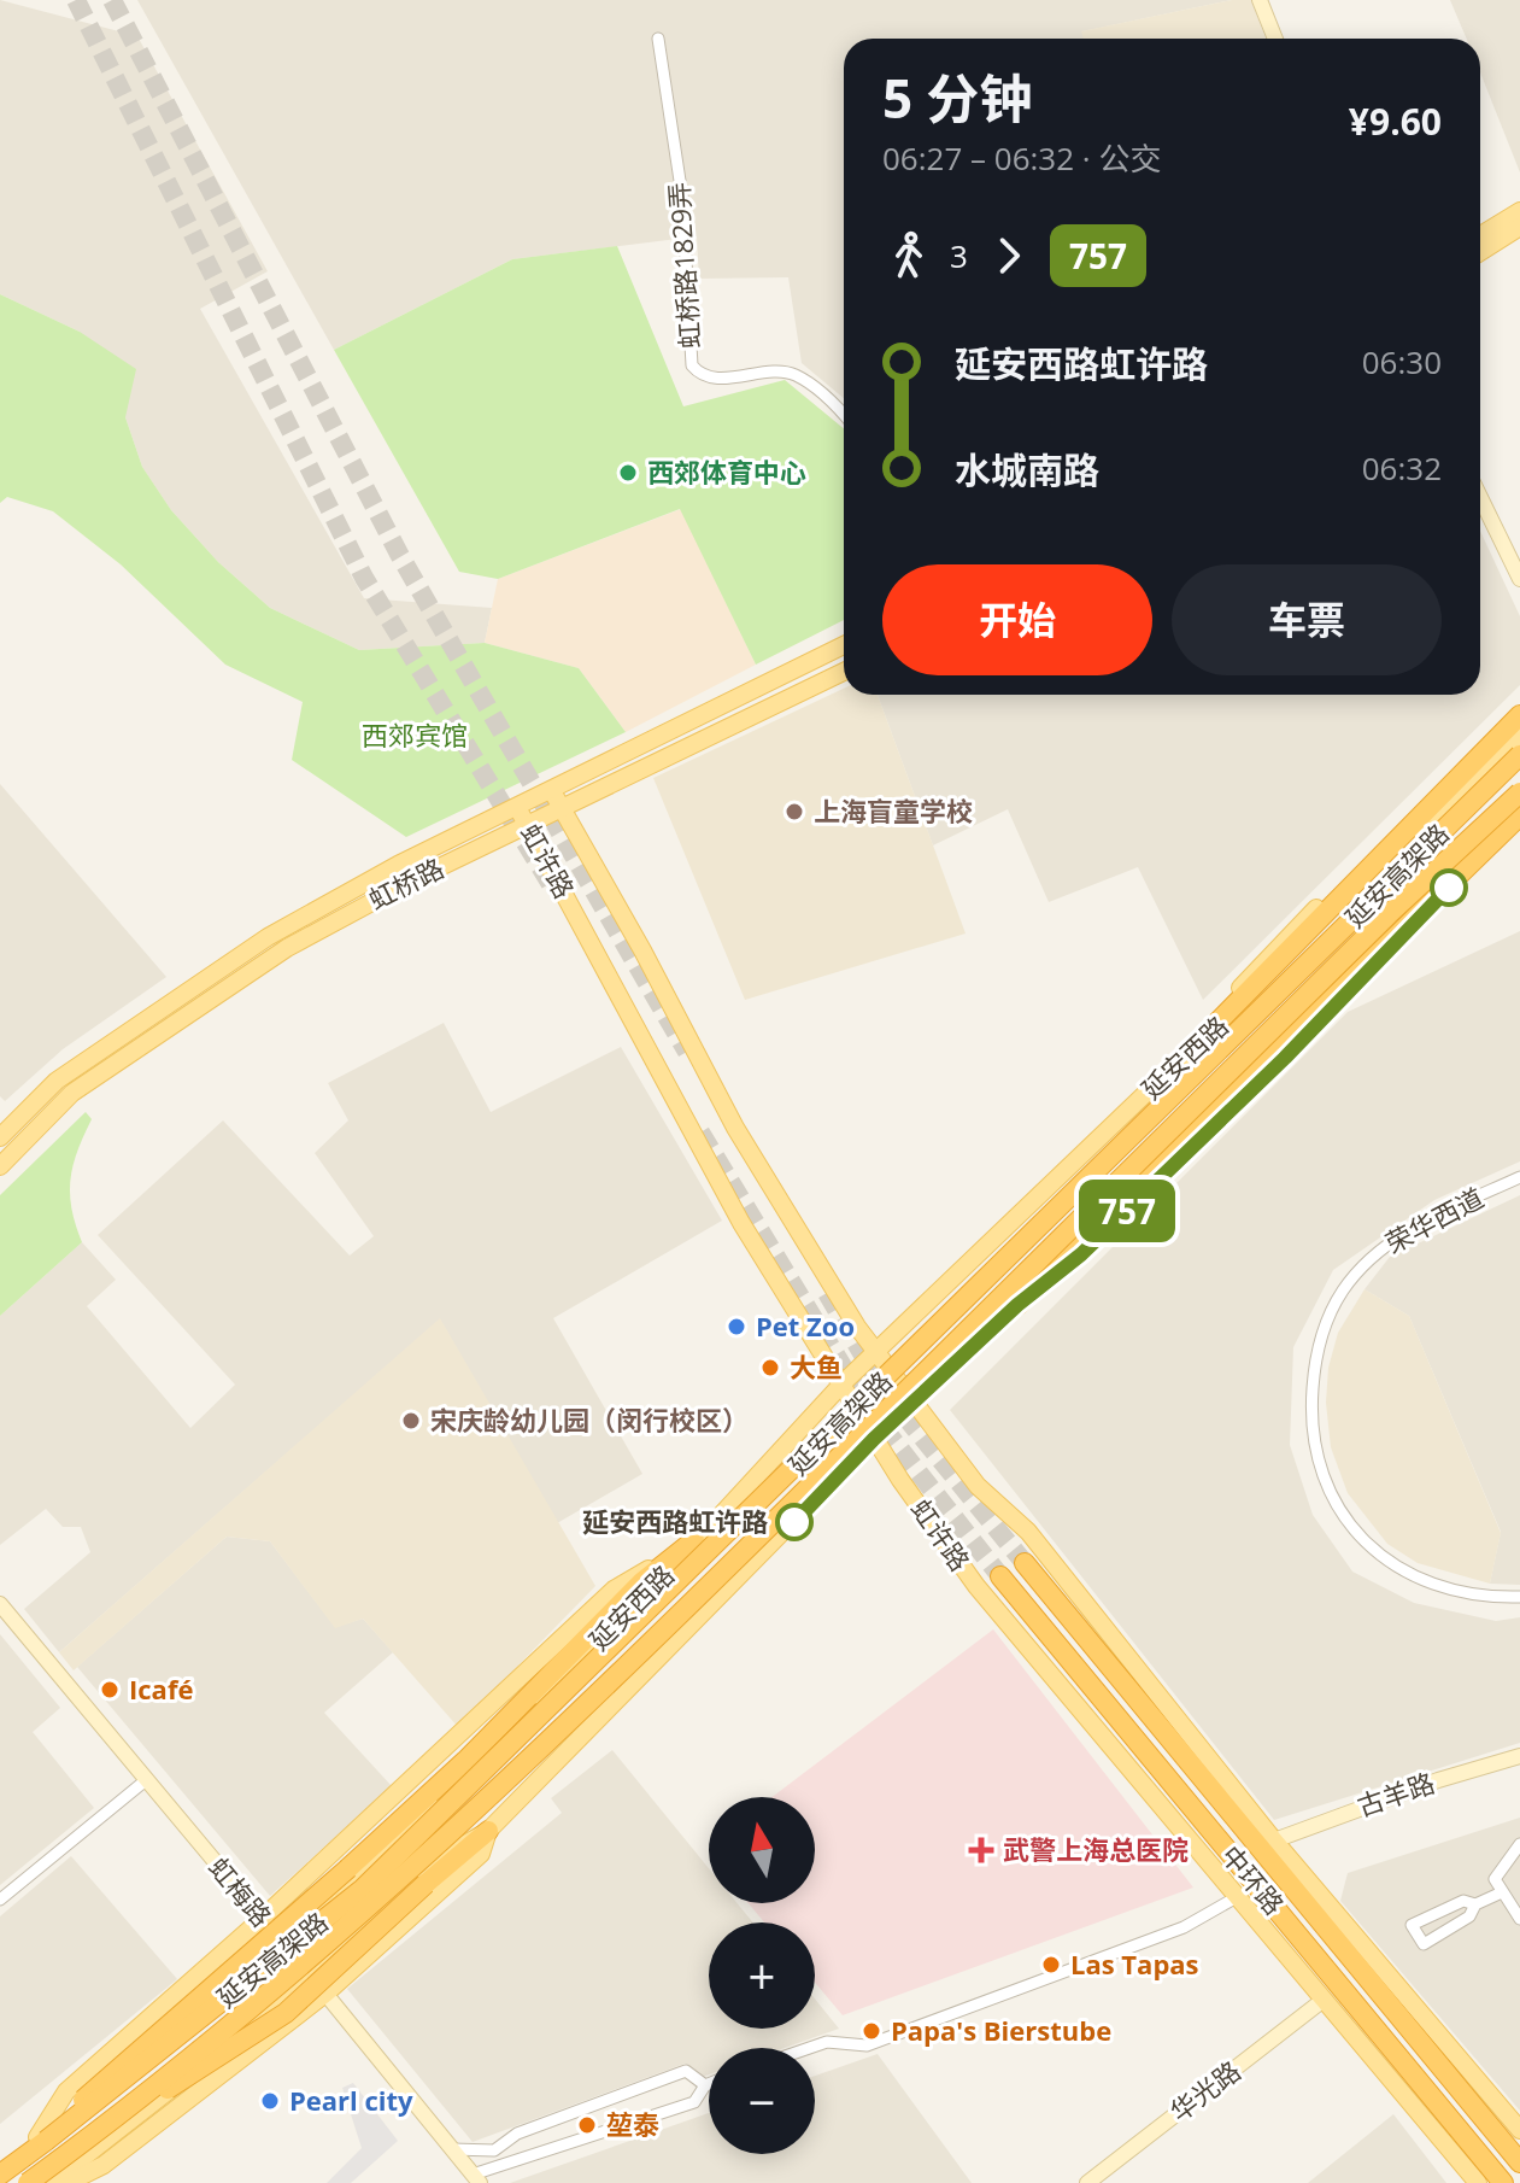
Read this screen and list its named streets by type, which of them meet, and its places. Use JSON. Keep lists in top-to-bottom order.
{
  "streets": {
    "highway": ["延安高架路", "中环路"],
    "main road": ["虹许路", "虹桥路", "延安西路"],
    "street": [
      "虹桥路1829弄",
      "荣华西道",
      "古羊路",
      "虹梅路",
      "华光路"
    ]
  },
  "crossings": [
    ["虹许路", "虹桥路"],
    ["虹许路", "延安西路"],
    ["虹许路", "古羊路"],
    ["虹许路", "华光路"],
    ["延安高架路", "延安西路"],
    ["延安西路", "虹梅路"]
  ],
  "parks": ["西郊宾馆"],
  "places": {
    "other": [
      "西郊体育中心",
      "上海盲童学校",
      "Pet Zoo",
      "大鱼",
      "宋庆龄幼儿园（闵行校区）",
      "延安西路虹许路",
      "Icafé",
      "Las Tapas",
      "Papa's Bierstube",
      "Pearl city",
      "堃泰"
    ],
    "health": ["武警上海总医院"]
  },
  "lines": ["bus line 757"],
  "north": "top",
  "page": {
    "on_map": "757",
    "heading": ["5 分钟", "06:27 – 06:32 · 公交", "¥9.60"],
    "legs": ["3", "757"],
    "list": [
      {
        "name": "延安西路虹许路",
        "value": "06:30"
      },
      {
        "name": "水城南路",
        "value": "06:32"
      }
    ],
    "buttons": ["开始", "车票"],
    "map_buttons": ["+", "−"]
  }
}
